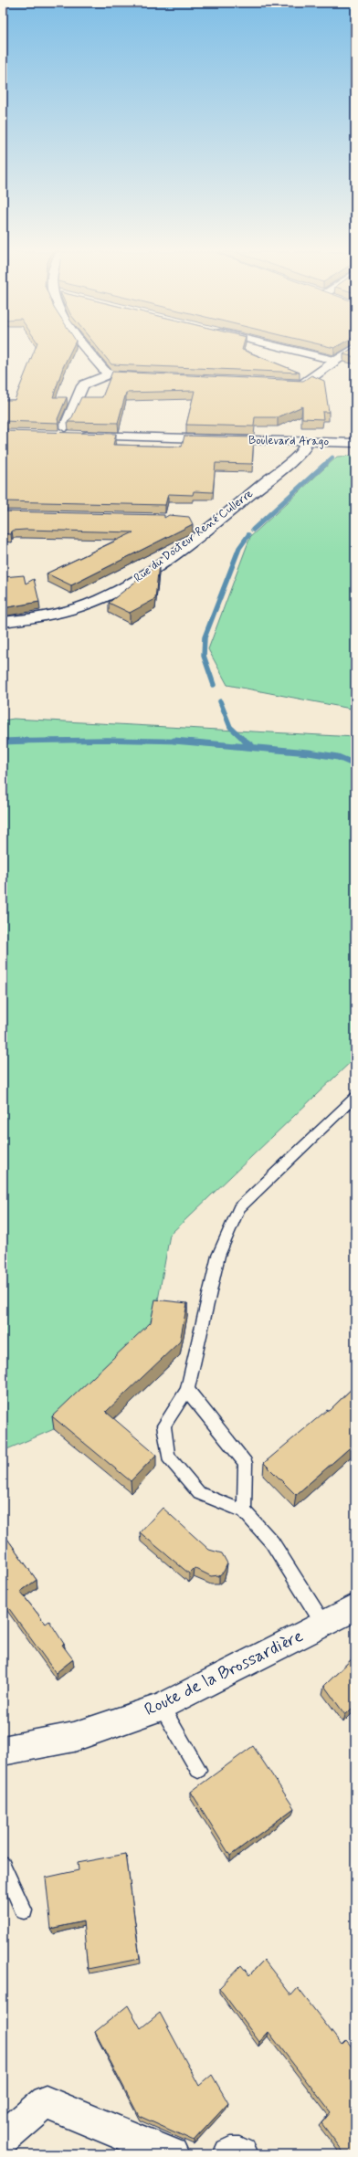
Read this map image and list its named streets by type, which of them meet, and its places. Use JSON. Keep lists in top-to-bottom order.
{
  "streets": {
    "street": ["Boulevard Arago", "Rue du Docteur René Cullerre", "Route de la Brossardière"]
  },
  "crossings": [
    ["Boulevard Arago", "Rue du Docteur René Cullerre"]
  ]
}
